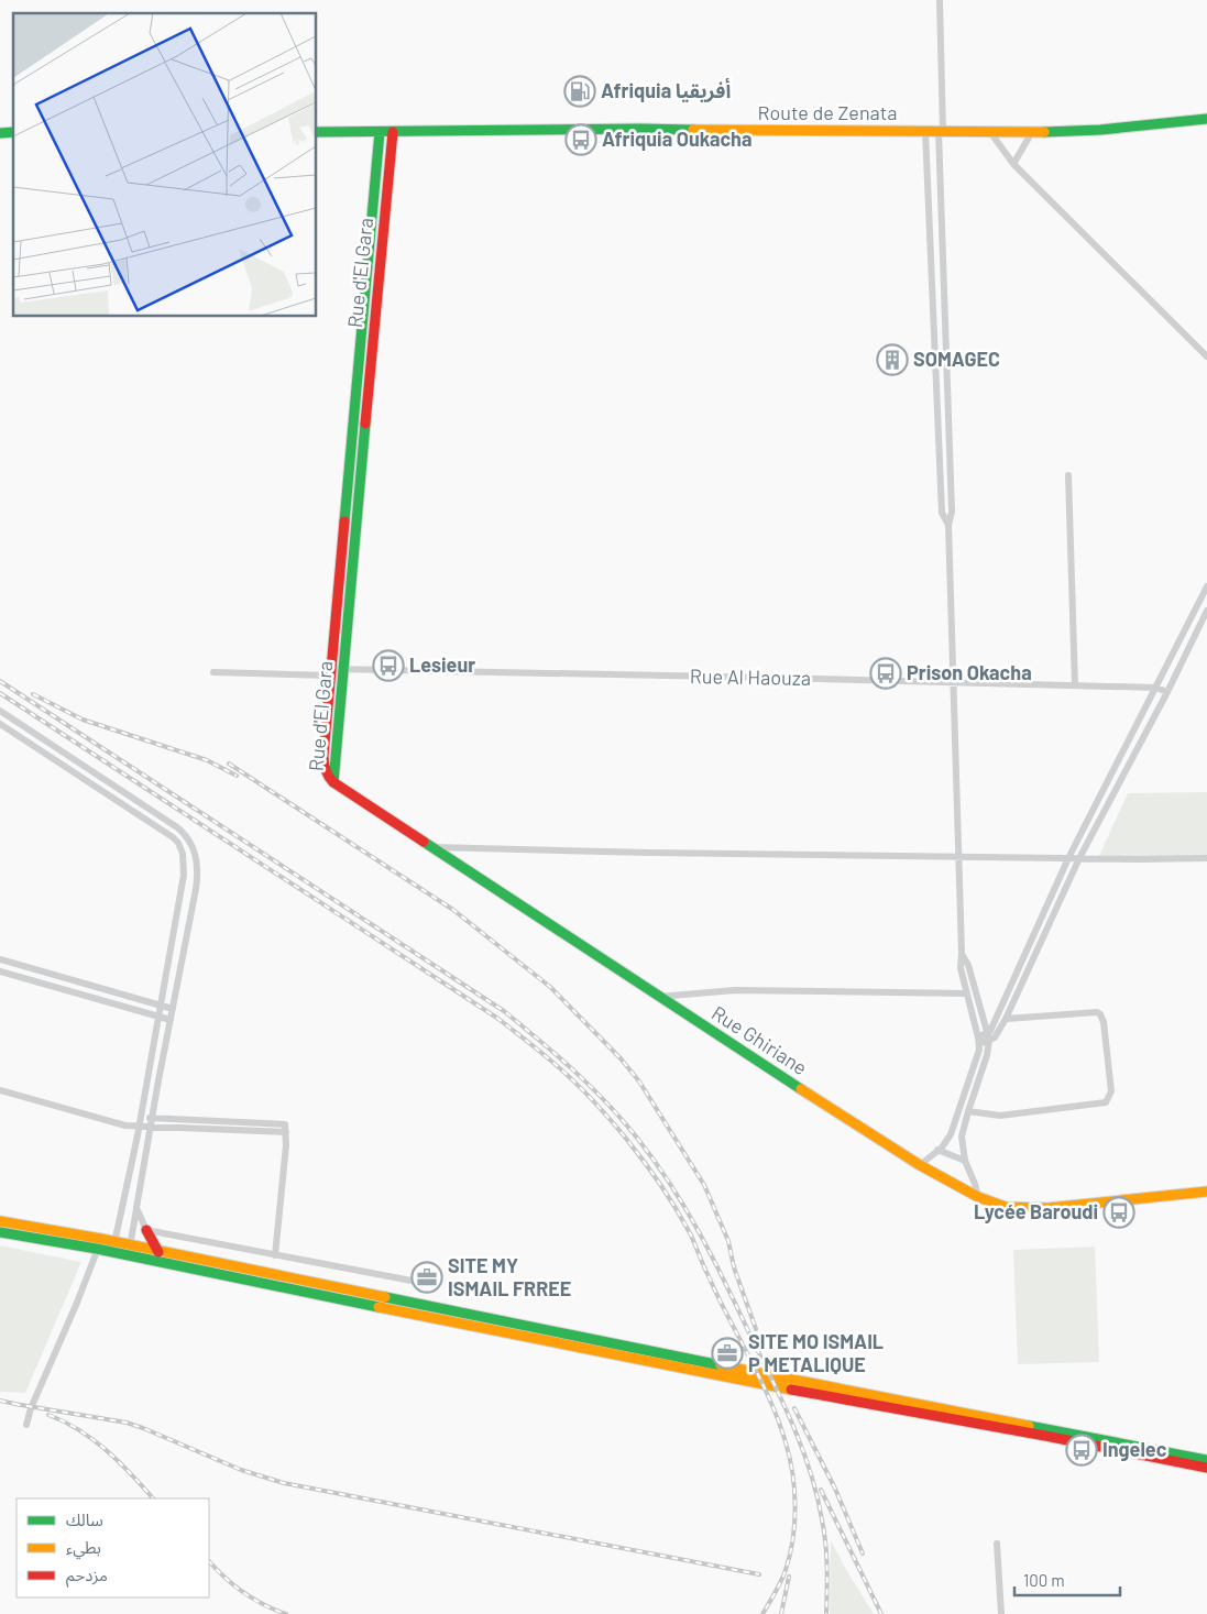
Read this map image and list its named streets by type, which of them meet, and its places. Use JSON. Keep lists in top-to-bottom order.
{
  "streets": {
    "main road": ["Route de Zenata", "Rue d'El Gara", "Rue Ghiriane"],
    "street": ["Rue Al Haouza"]
  },
  "crossings": [
    ["Route de Zenata", "Rue d'El Gara"],
    ["Rue d'El Gara", "Rue Al Haouza"],
    ["Rue d'El Gara", "Rue Ghiriane"]
  ],
  "places": {
    "fuel station": ["Afriquia أفريقيا"],
    "bus stop": [
      "Afriquia Oukacha",
      "Lesieur",
      "Prison Okacha",
      "Lycée Baroudi",
      "Ingelec"
    ],
    "building": ["SOMAGEC"],
    "office": ["SITE MY ISMAIL FRREE", "SITE MO ISMAIL P METALIQUE"]
  },
  "legend": ["سالك", "بطيء", "مزدحم"],
  "scale_bar": "100 m"
}
